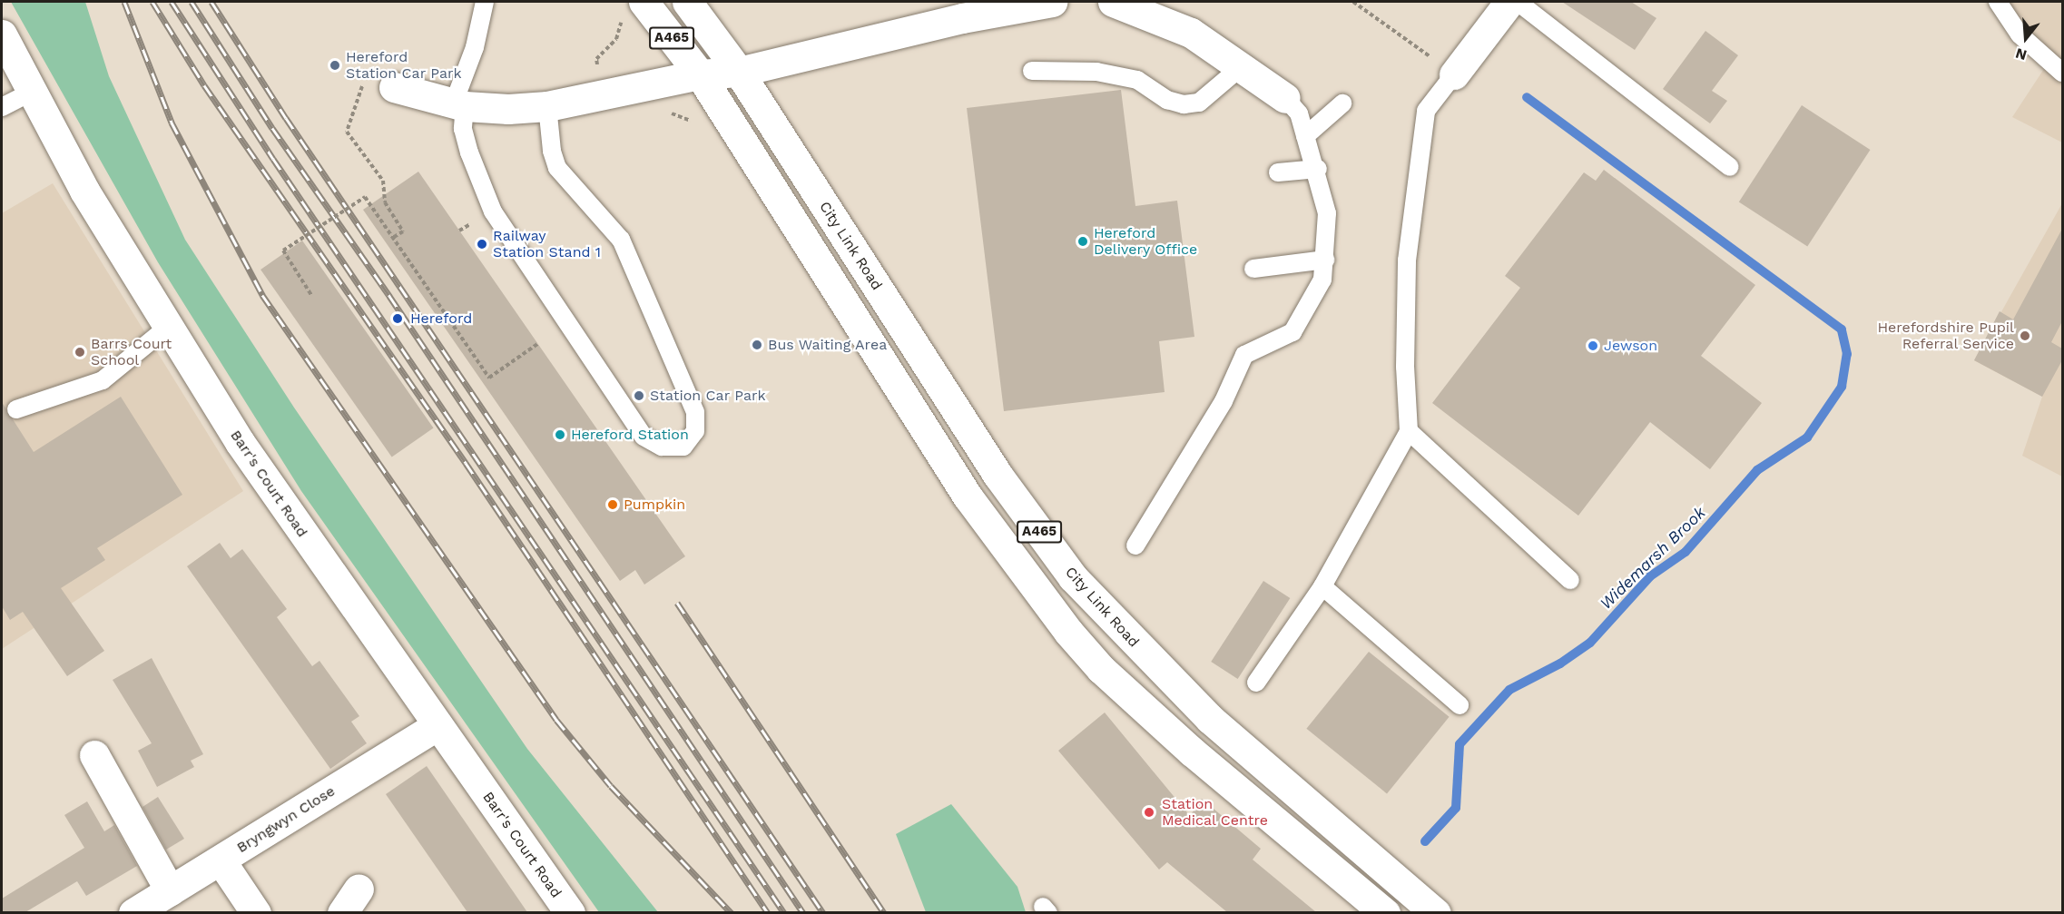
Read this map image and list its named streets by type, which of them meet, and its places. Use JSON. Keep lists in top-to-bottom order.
{
  "streets": {
    "main road": [
      "A465",
      "City Link Road",
      "Barr's Court Road",
      "Bryngwyn Close"
    ]
  },
  "crossings": [
    ["A465", "City Link Road"],
    ["Barr's Court Road", "Bryngwyn Close"]
  ],
  "water": ["Widemarsh Brook"],
  "places": [
    "Hereford Station Car Park",
    "Hereford Delivery Office",
    "Railway Station Stand 1",
    "Hereford",
    "Herefordshire Pupil Referral Service",
    "Bus Waiting Area",
    "Jewson",
    "Barrs Court School",
    "Station Car Park",
    "Hereford Station",
    "Pumpkin",
    "Station Medical Centre"
  ],
  "north": "bottom"
}
